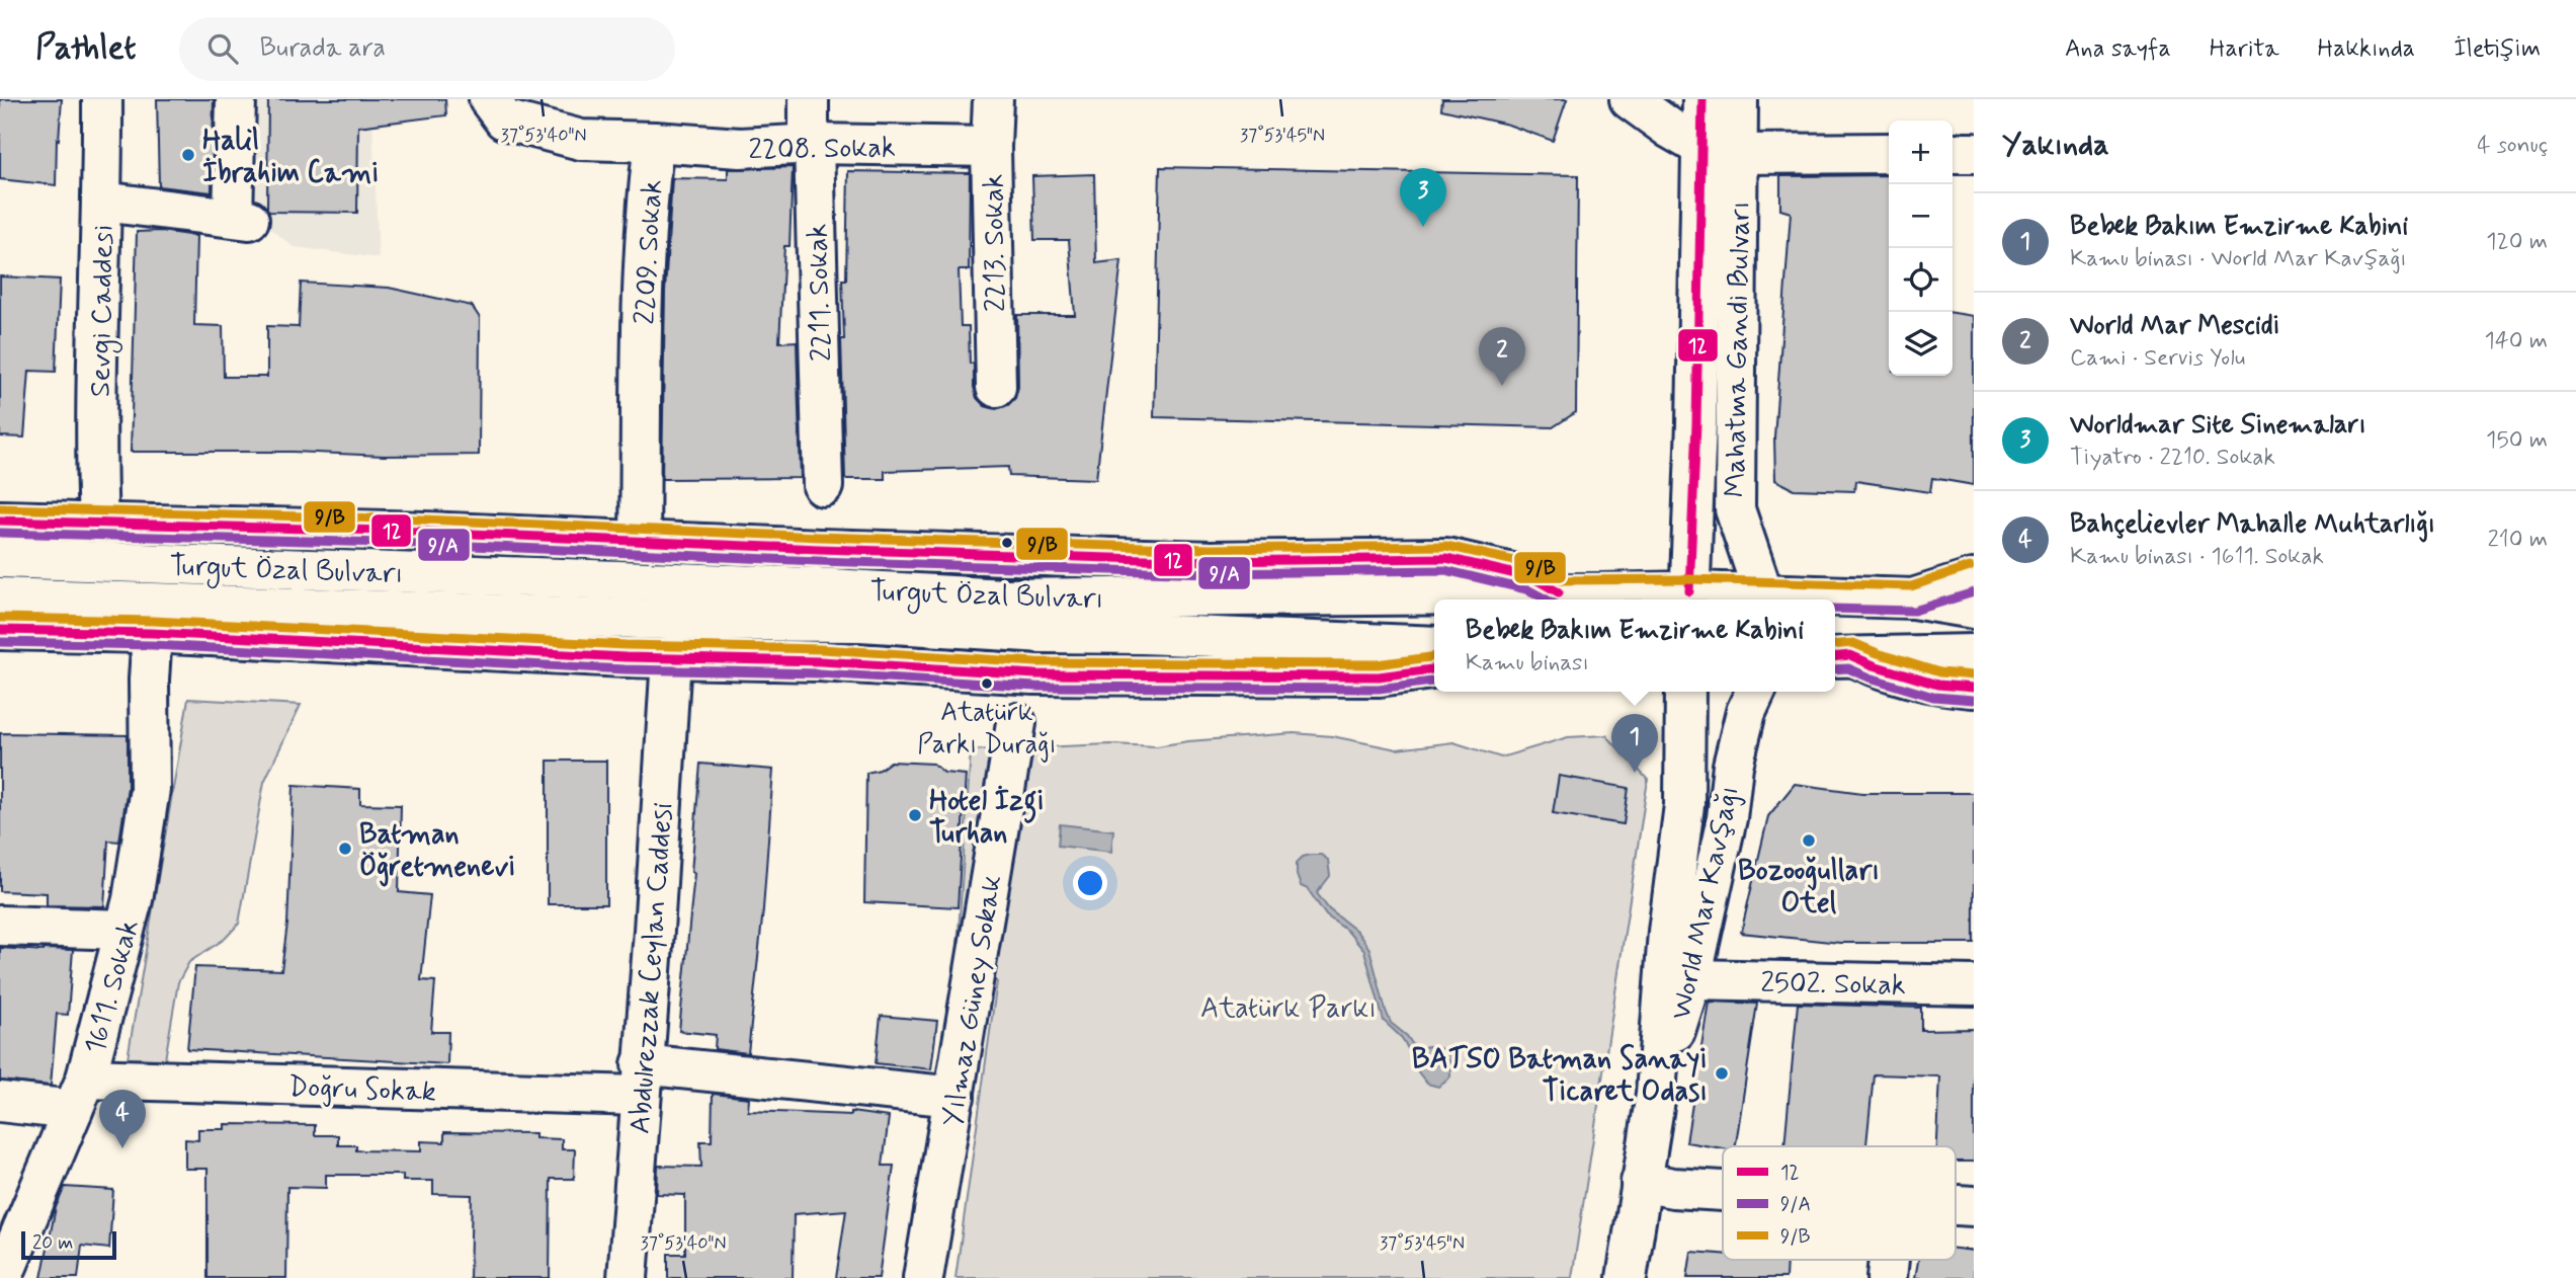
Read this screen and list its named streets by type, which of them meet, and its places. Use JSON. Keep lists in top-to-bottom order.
{
  "streets": {
    "street": [
      "2208. Sokak",
      "2213. Sokak",
      "2209. Sokak",
      "2211. Sokak",
      "Sevgi Caddesi",
      "Mahatma Gandi Bulvarı",
      "Turgut Özal Bulvarı",
      "World Mar Kavşağı",
      "Abdulrezzak Ceylan Caddesi",
      "2502. Sokak",
      "1611. Sokak",
      "Yılmaz Güney Sokak",
      "Doğru Sokak"
    ]
  },
  "crossings": [
    ["2208. Sokak", "2213. Sokak"],
    ["2208. Sokak", "2209. Sokak"],
    ["2208. Sokak", "2211. Sokak"],
    ["Mahatma Gandi Bulvarı", "Turgut Özal Bulvarı"],
    ["World Mar Kavşağı", "2502. Sokak"],
    ["Abdulrezzak Ceylan Caddesi", "Doğru Sokak"],
    ["1611. Sokak", "Doğru Sokak"],
    ["Yılmaz Güney Sokak", "Doğru Sokak"]
  ],
  "parks": ["Atatürk Parkı"],
  "places": [
    "Halil İbrahim Cami",
    "Atatürk Parkı Durağı",
    "Hotel İzgi Turhan",
    "Bozooğulları Otel",
    "Batman Öğretmenevi",
    "BATSO Batman Sanayi Ticaret Odası"
  ],
  "lines": ["transit line 12", "transit line 9/B", "transit line 9/A"],
  "legend": ["12", "9/A", "9/B"],
  "scale_bar": "20 m",
  "page": {
    "header": "Pathlet",
    "search": "Burada ara",
    "nav": [
      "Ana sayfa",
      "Harita",
      "Hakkında",
      "İletişim"
    ],
    "heading": ["Yakında", "4 sonuç"],
    "map_buttons": ["+", "−"],
    "pins": [
      "3",
      "2",
      "1",
      "4"
    ],
    "list": [
      {
        "mark": "1",
        "name": "Bebek Bakım Emzirme Kabini",
        "note": "Kamu binası · World Mar Kavşağı",
        "value": "120 m"
      },
      {
        "mark": "2",
        "name": "World Mar Mescidi",
        "note": "Cami · Servis Yolu",
        "value": "140 m"
      },
      {
        "mark": "3",
        "name": "Worldmar Site Sinemaları",
        "note": "Tiyatro · 2210. Sokak",
        "value": "150 m"
      },
      {
        "mark": "4",
        "name": "Bahçelievler Mahalle Muhtarlığı",
        "note": "Kamu binası · 1611. Sokak",
        "value": "210 m"
      }
    ],
    "popup": ["Bebek Bakım Emzirme Kabini", "Kamu binası"],
    "scale": "20 m"
  },
  "coordinates": ["37°53'40\"N", "37°53'45\"N"]
}
